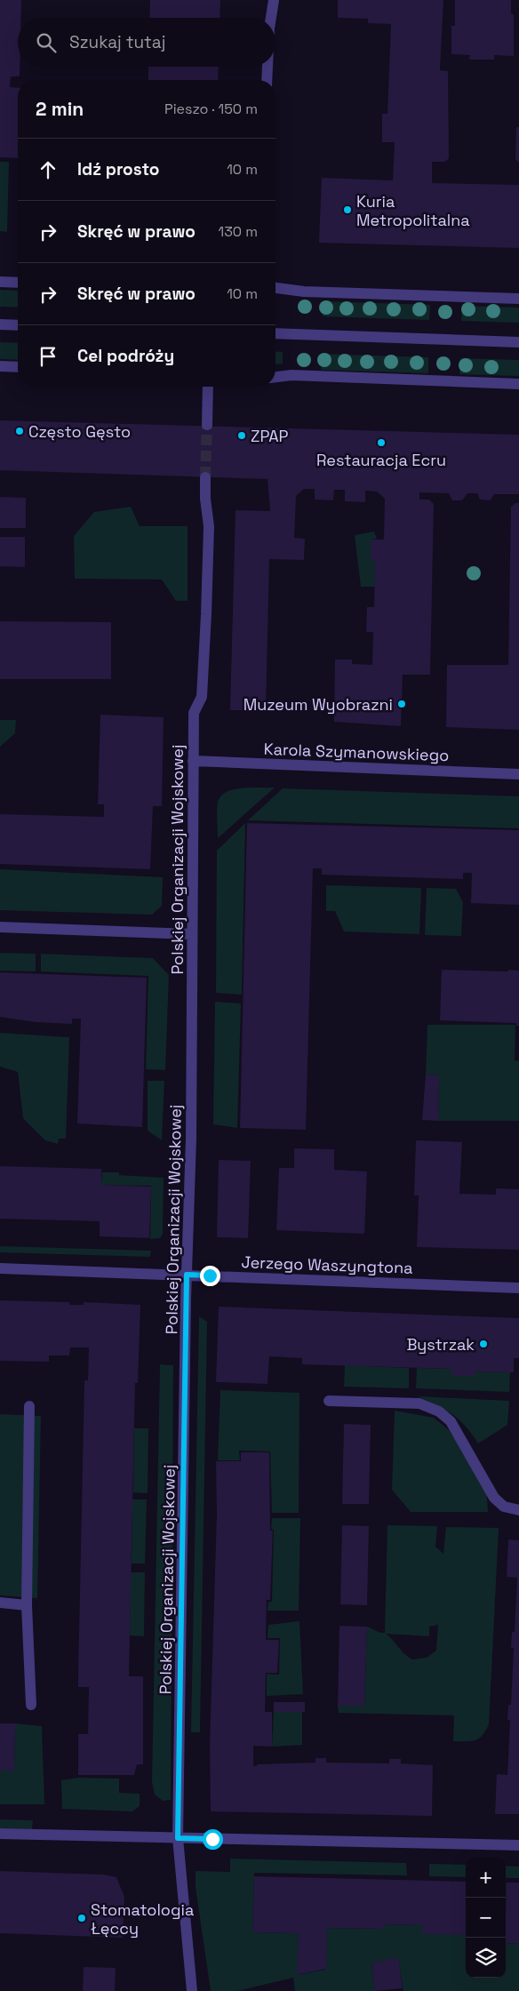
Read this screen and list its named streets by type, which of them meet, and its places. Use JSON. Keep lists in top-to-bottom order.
{
  "streets": {
    "street": ["Karola Szymanowskiego", "Polskiej Organizacji Wojskowej", "Jerzego Waszyngtona"]
  },
  "crossings": [
    ["Karola Szymanowskiego", "Polskiej Organizacji Wojskowej"],
    ["Polskiej Organizacji Wojskowej", "Jerzego Waszyngtona"]
  ],
  "places": [
    "Kuria Metropolitalna",
    "Często Gęsto",
    "ZPAP",
    "Restauracja Ecru",
    "Muzeum Wyobrazni",
    "Bystrzak",
    "Stomatologia Łęccy"
  ],
  "page": {
    "search": "Szukaj tutaj",
    "heading": ["2 min", "Pieszo · 150 m"],
    "list": [
      ["Idź prosto", "10 m"],
      ["Skręć w prawo", "130 m"],
      ["Skręć w prawo", "10 m"],
      "Cel podróży"
    ],
    "map_buttons": ["+", "−"]
  }
}
